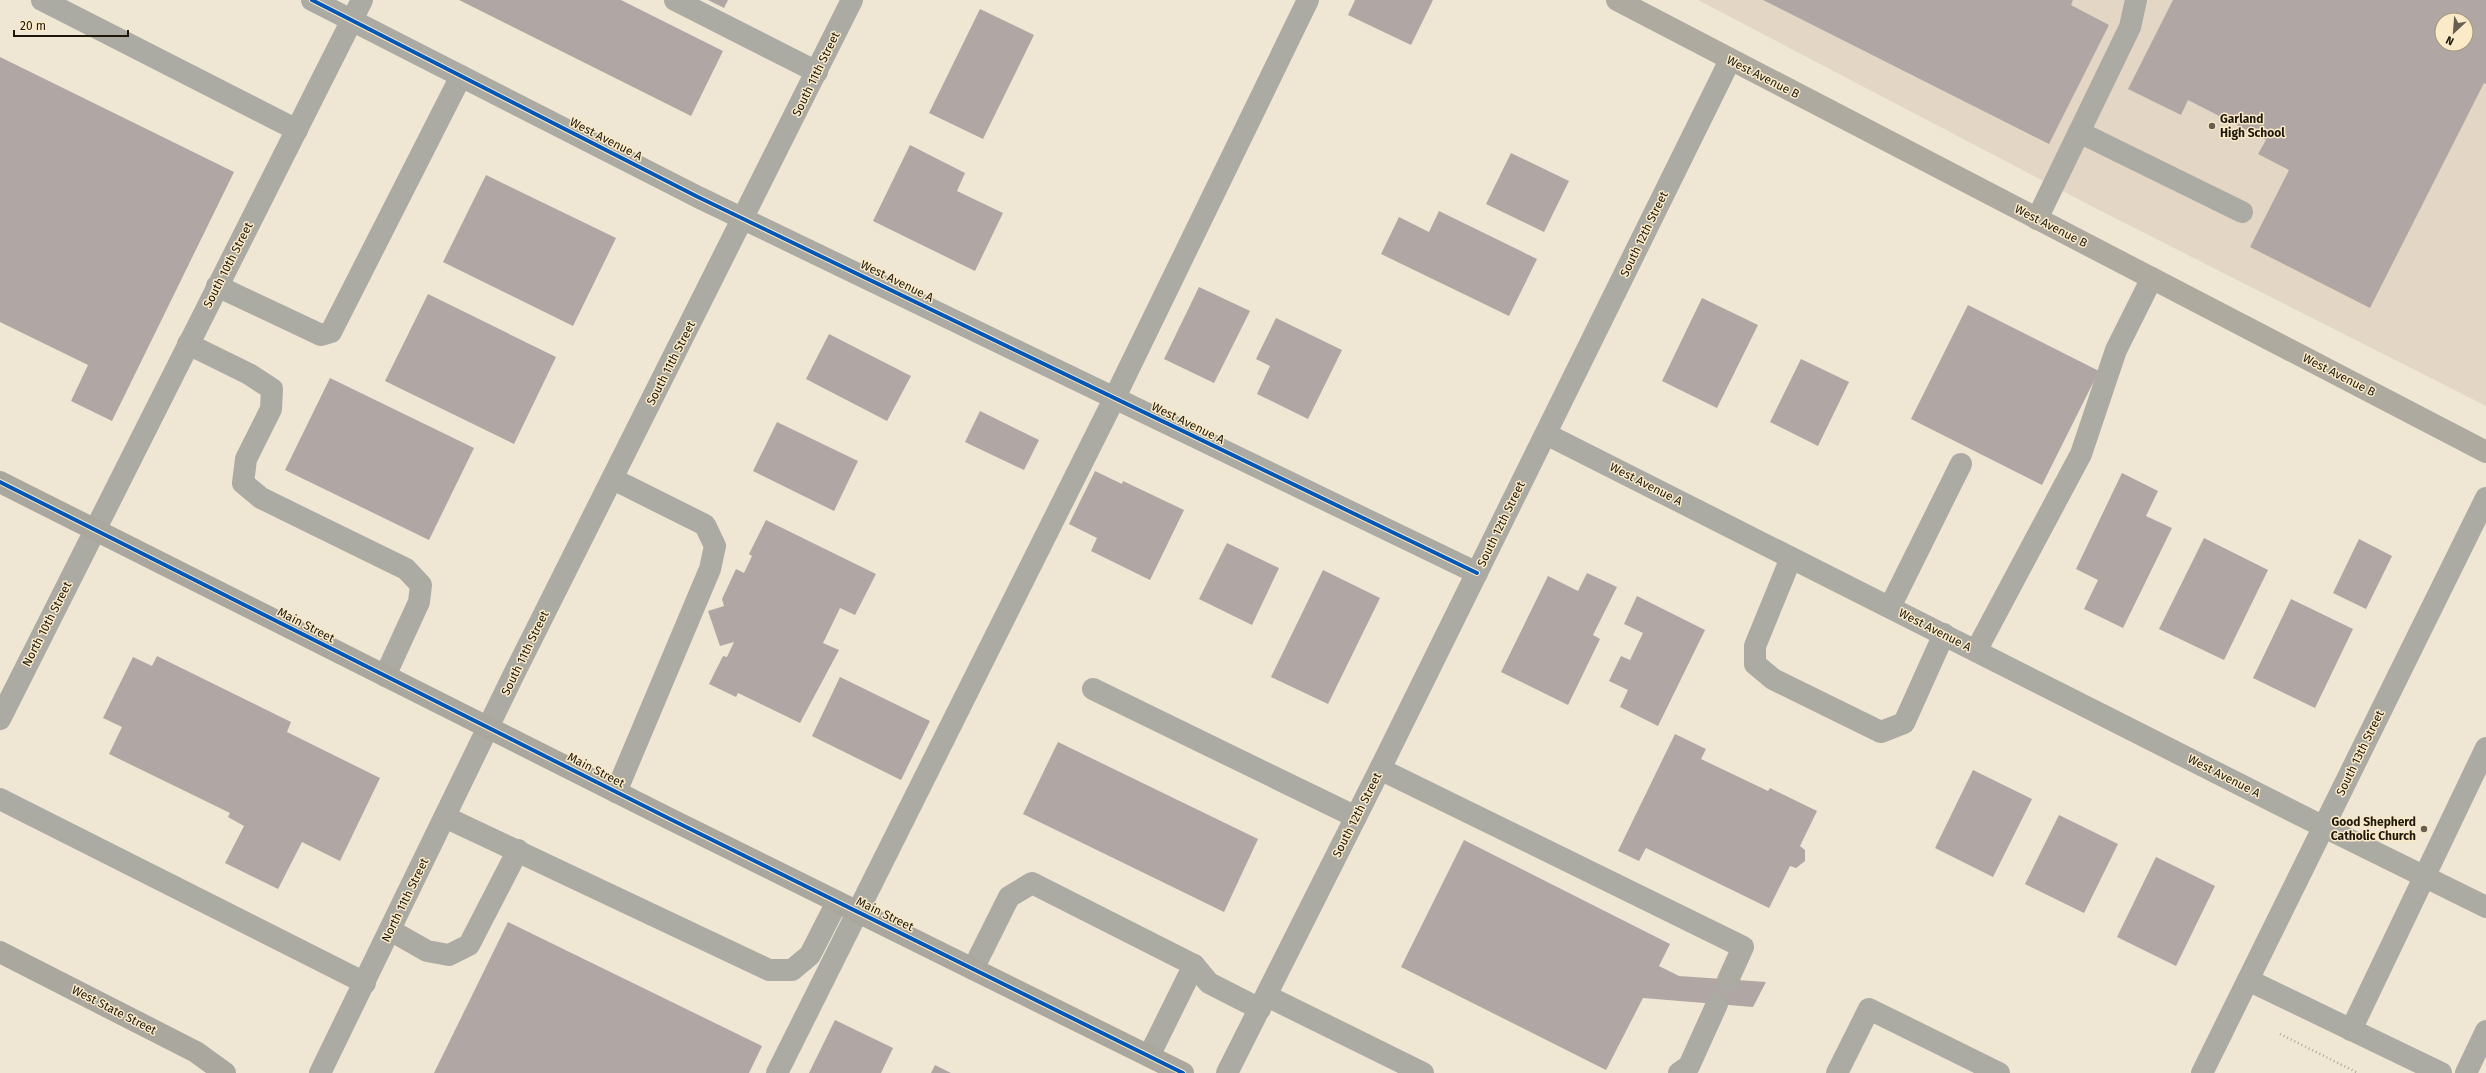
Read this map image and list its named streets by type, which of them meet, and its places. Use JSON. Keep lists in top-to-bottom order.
{
  "streets": {
    "main road": ["West Avenue B", "Main Street", "West State Street"],
    "street": [
      "South 11th Street",
      "West Avenue A",
      "South 12th Street",
      "South 10th Street",
      "North 10th Street",
      "South 13th Street",
      "North 11th Street"
    ]
  },
  "crossings": [
    ["South 11th Street", "West Avenue A"],
    ["South 11th Street", "Main Street"],
    ["South 11th Street", "North 11th Street"],
    ["West Avenue B", "South 12th Street"],
    ["West Avenue A", "South 12th Street"],
    ["West Avenue A", "South 10th Street"],
    ["West Avenue A", "South 13th Street"],
    ["South 10th Street", "North 10th Street"],
    ["South 10th Street", "Main Street"],
    ["North 10th Street", "Main Street"],
    ["Main Street", "North 11th Street"]
  ],
  "places": ["Garland High School", "Good Shepherd Catholic Church"],
  "scale_bar": "20 m",
  "north": "bottom left"
}
